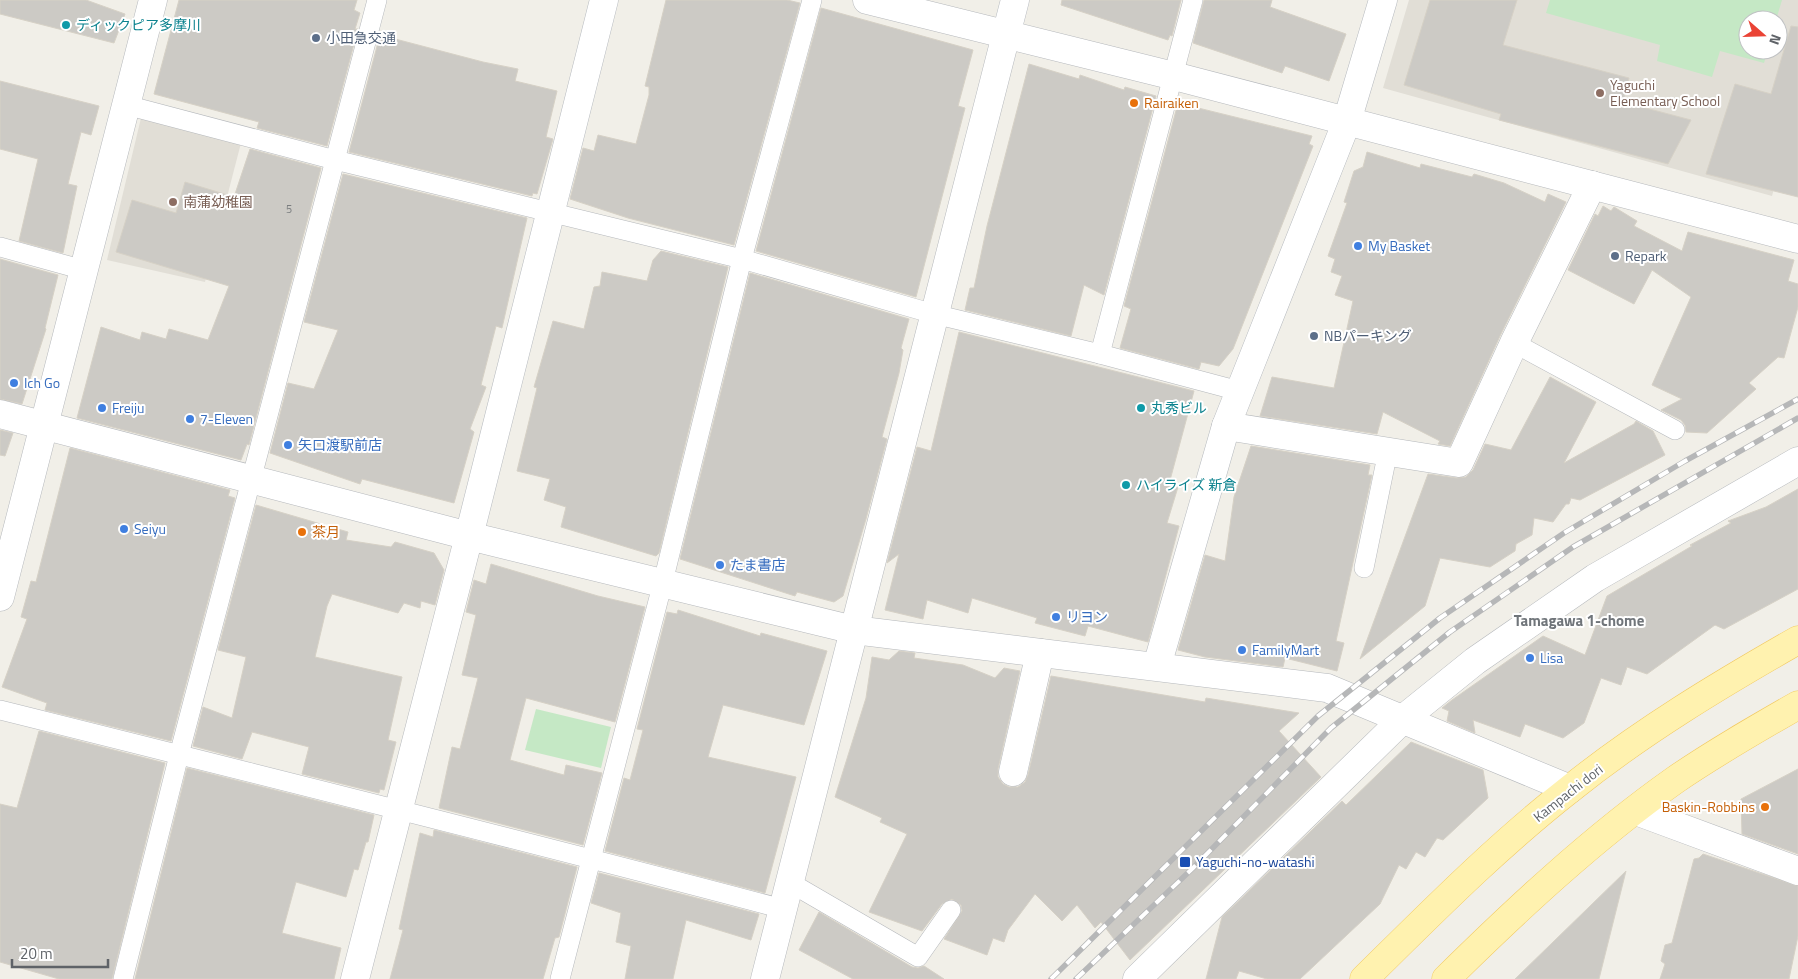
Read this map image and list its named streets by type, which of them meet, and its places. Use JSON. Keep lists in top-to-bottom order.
{
  "streets": {
    "main road": ["Kampachi dori"]
  },
  "districts": ["Tamagawa 1-chome"],
  "places": {
    "other": [
      "ディックピア多摩川",
      "小田急交通",
      "Yaguchi Elementary School",
      "Rairaiken",
      "南蒲幼稚園",
      "My Basket",
      "Repark",
      "NBパーキング",
      "Ich Go",
      "Freiju",
      "丸秀ビル",
      "7-Eleven",
      "矢口渡駅前店",
      "ハイライズ 新倉",
      "Seiyu",
      "茶月",
      "たま書店",
      "リヨン",
      "FamilyMart",
      "Lisa",
      "Baskin-Robbins"
    ],
    "transit": ["Yaguchi-no-watashi"]
  },
  "house_numbers": ["5"],
  "scale_bar": "20 m",
  "north": "right"
}
